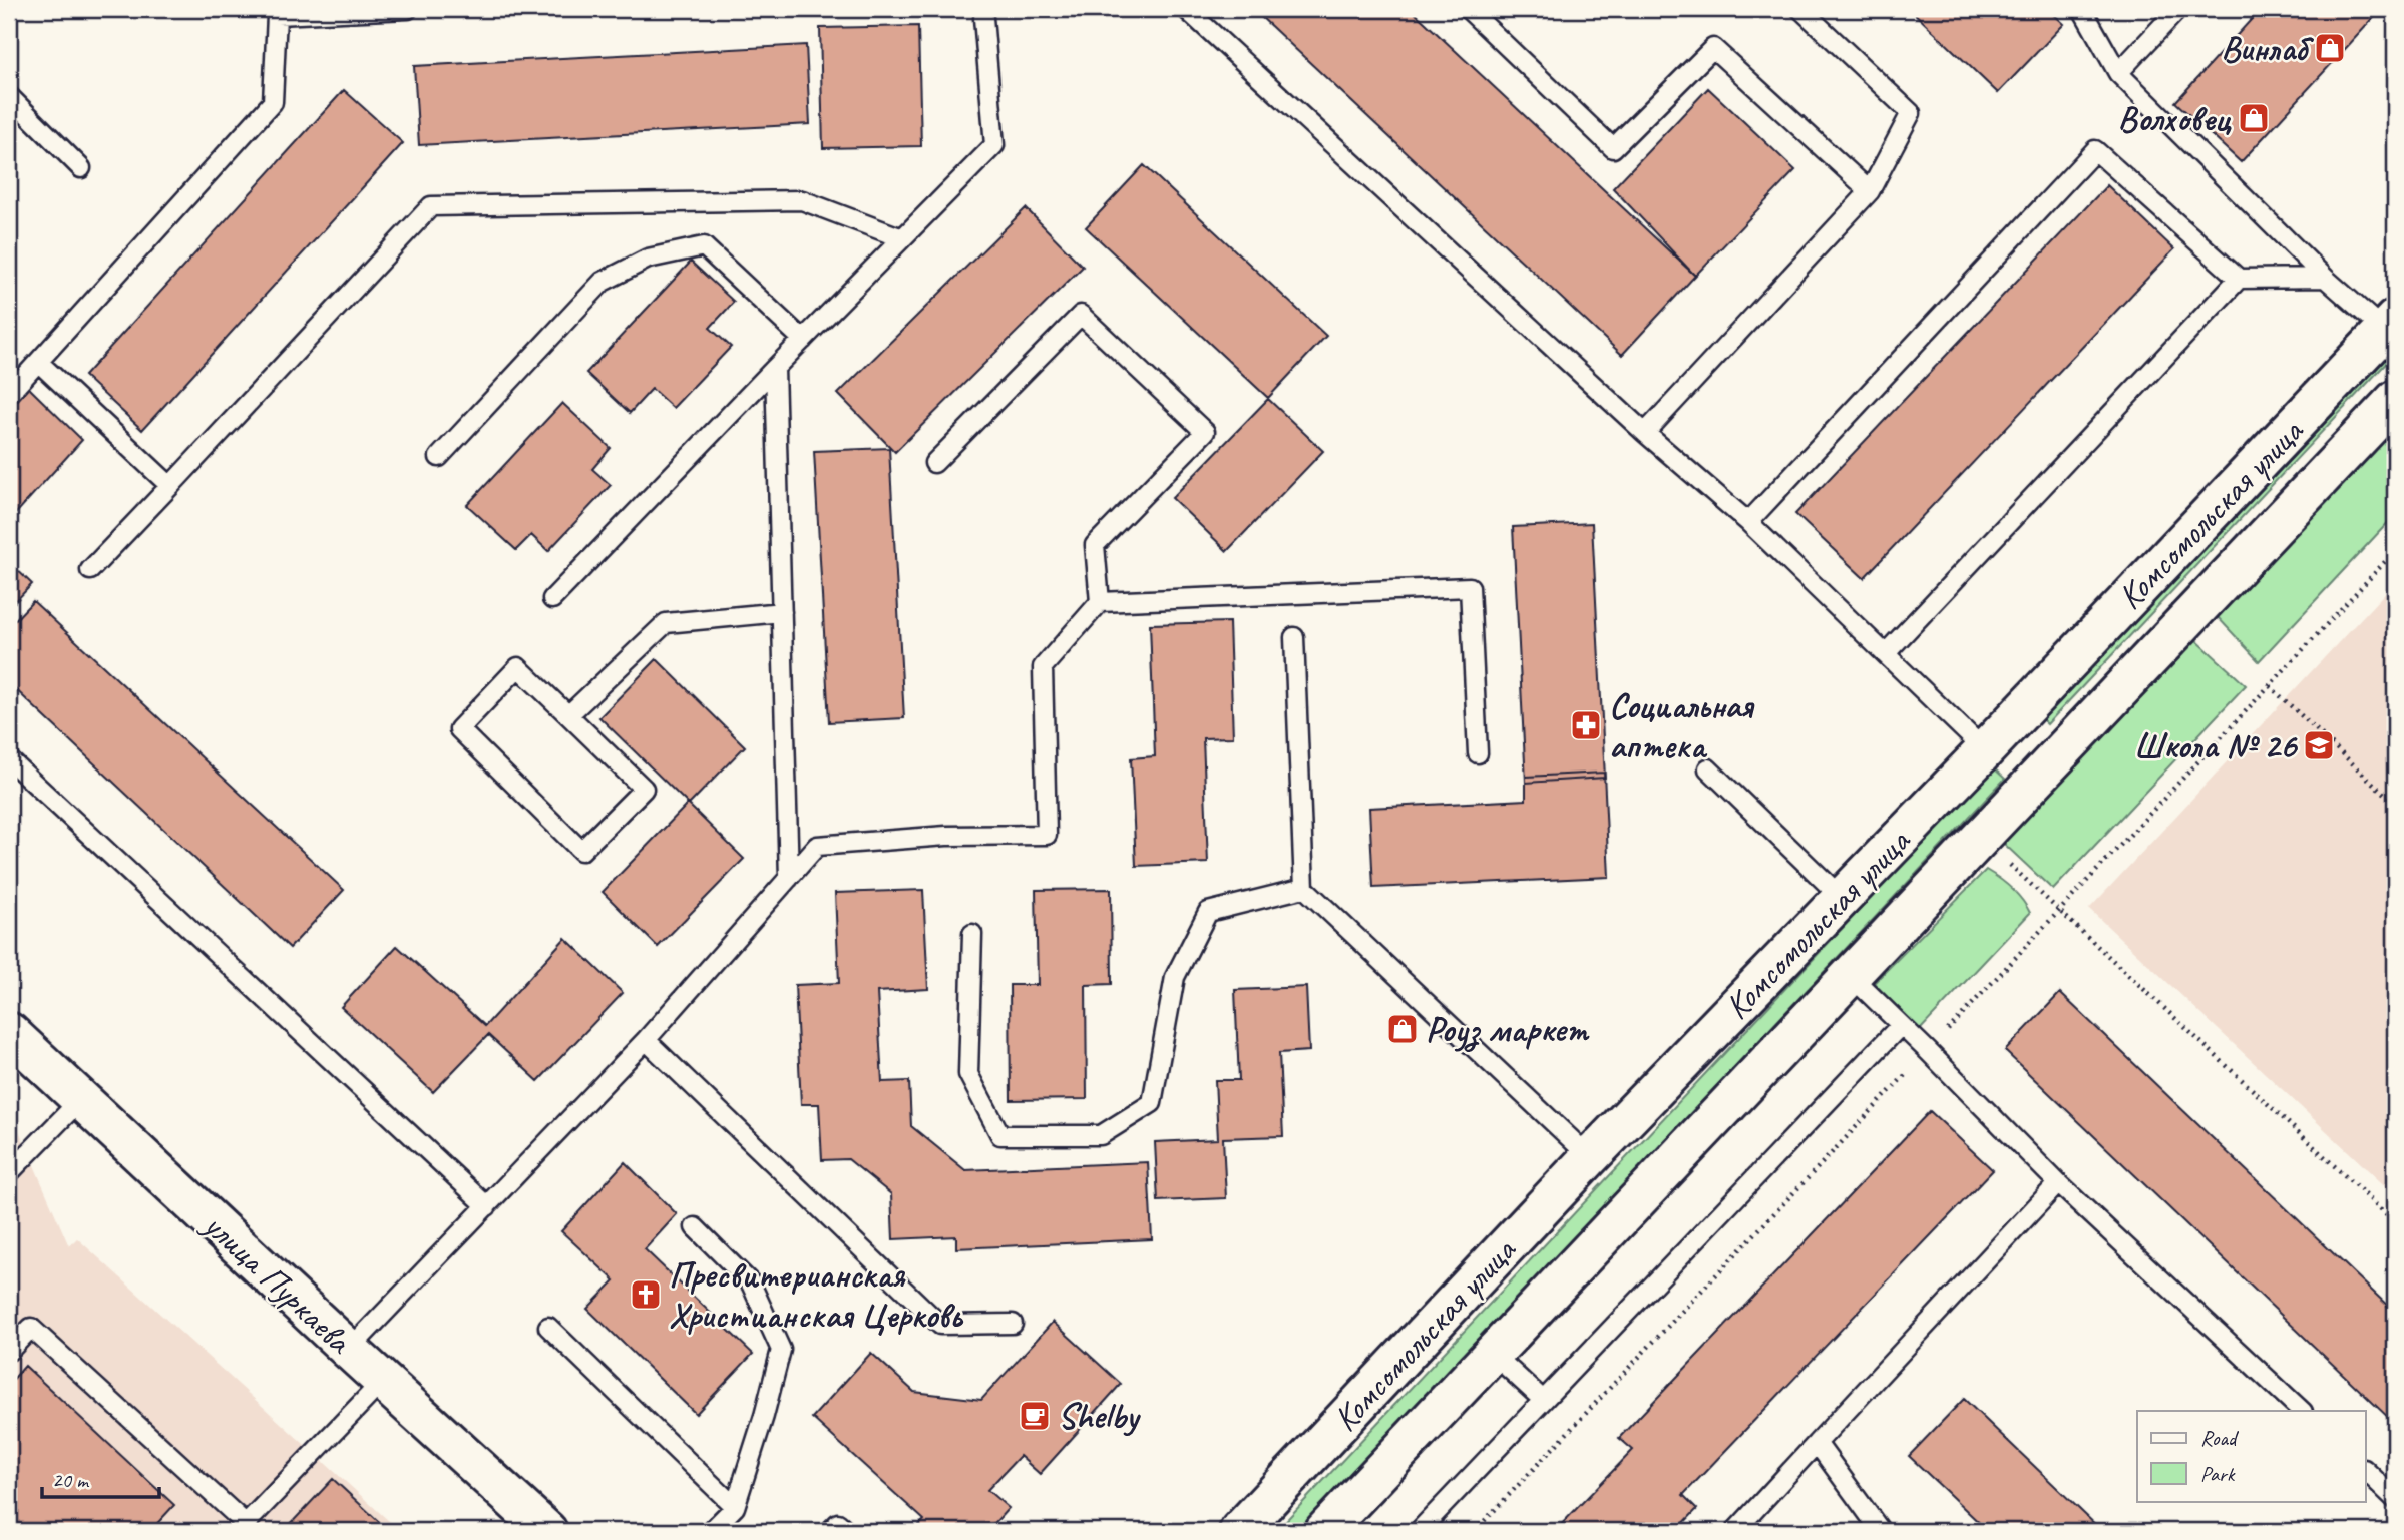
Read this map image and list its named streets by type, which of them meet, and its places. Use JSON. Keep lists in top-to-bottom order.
{
  "streets": {
    "main road": ["Комсомольская улица", "улица Пуркаева"]
  },
  "places": {
    "shop": ["Винлаб", "Волховец", "Роуз маркет"],
    "pharmacy": ["Социальная аптека"],
    "school or university": ["Школа № 26"],
    "church": ["Пресвитерианская Христианская Церковь"],
    "cafe": ["Shelby"]
  },
  "legend": ["Road", "Park"],
  "scale_bar": "20 m"
}
